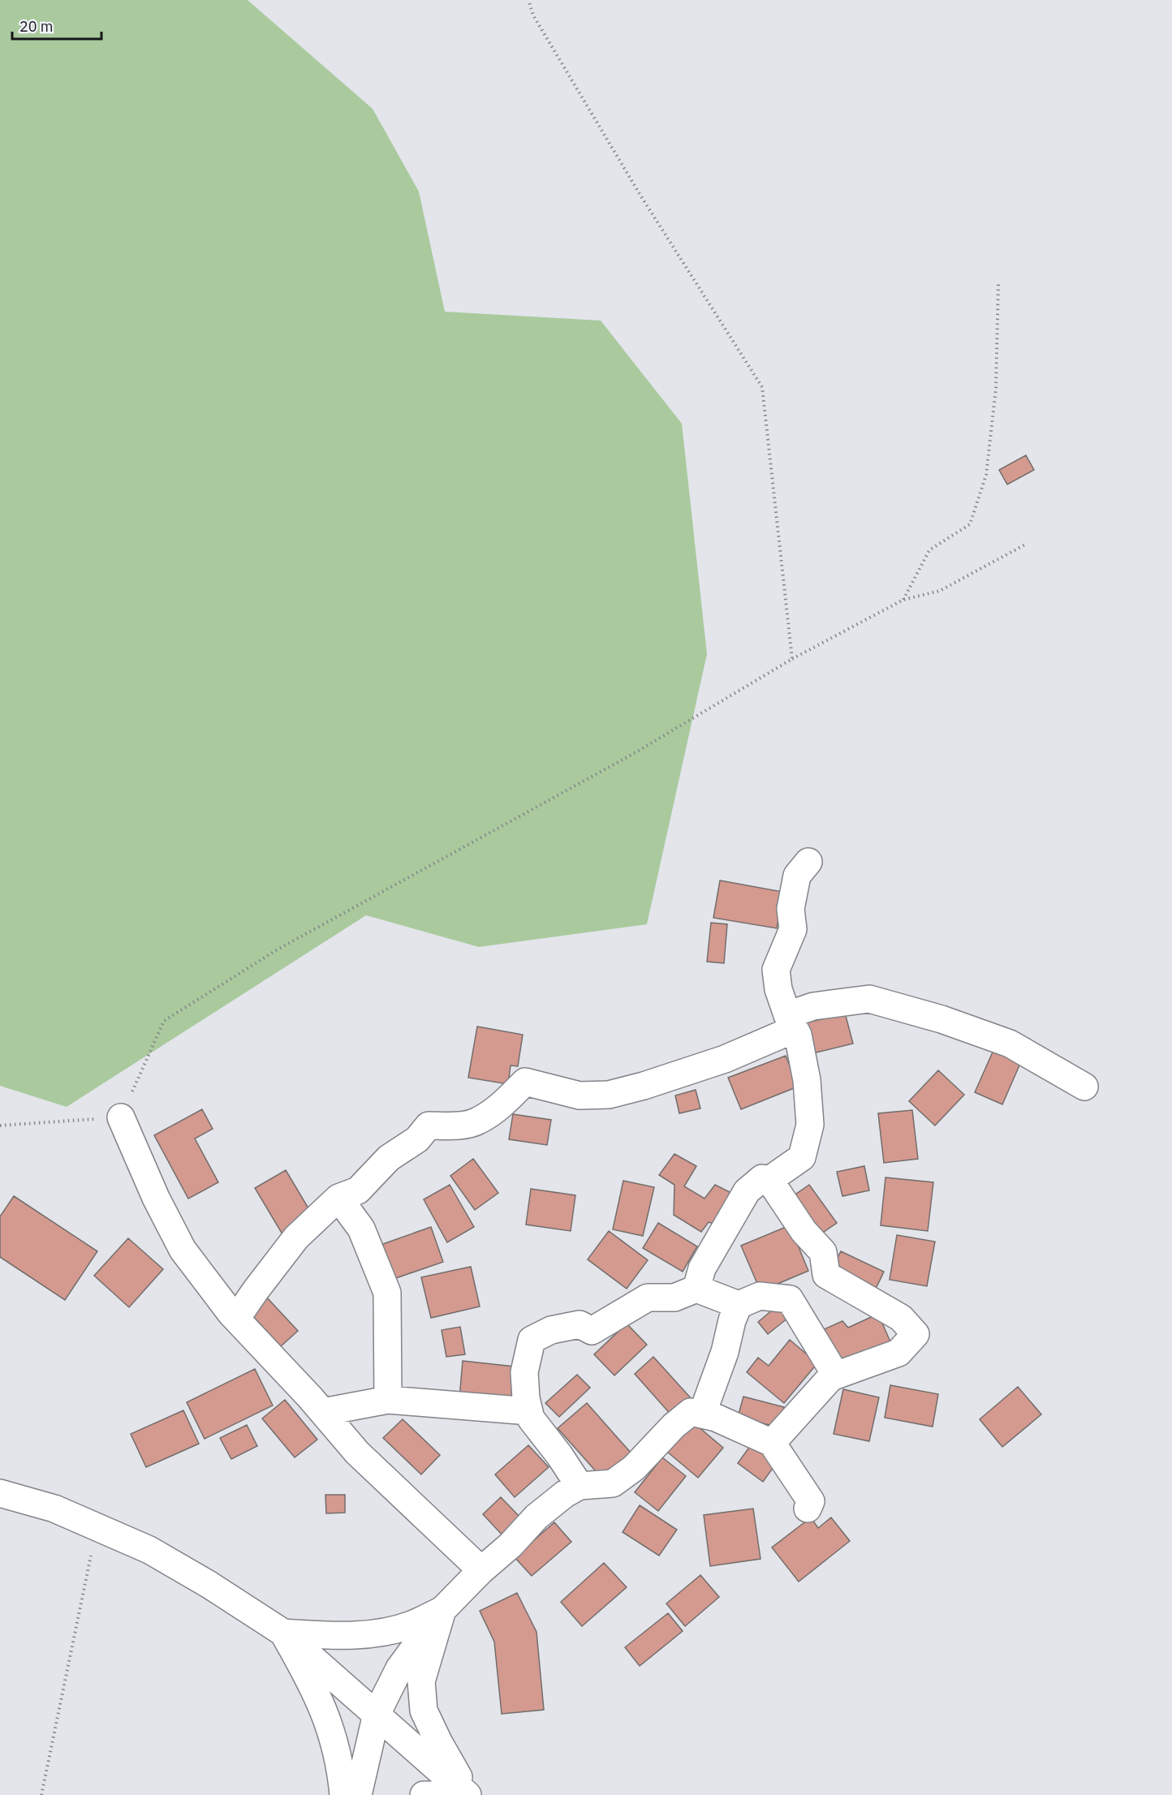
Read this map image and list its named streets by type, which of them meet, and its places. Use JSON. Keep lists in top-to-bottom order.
{
  "scale_bar": "20 m"
}
